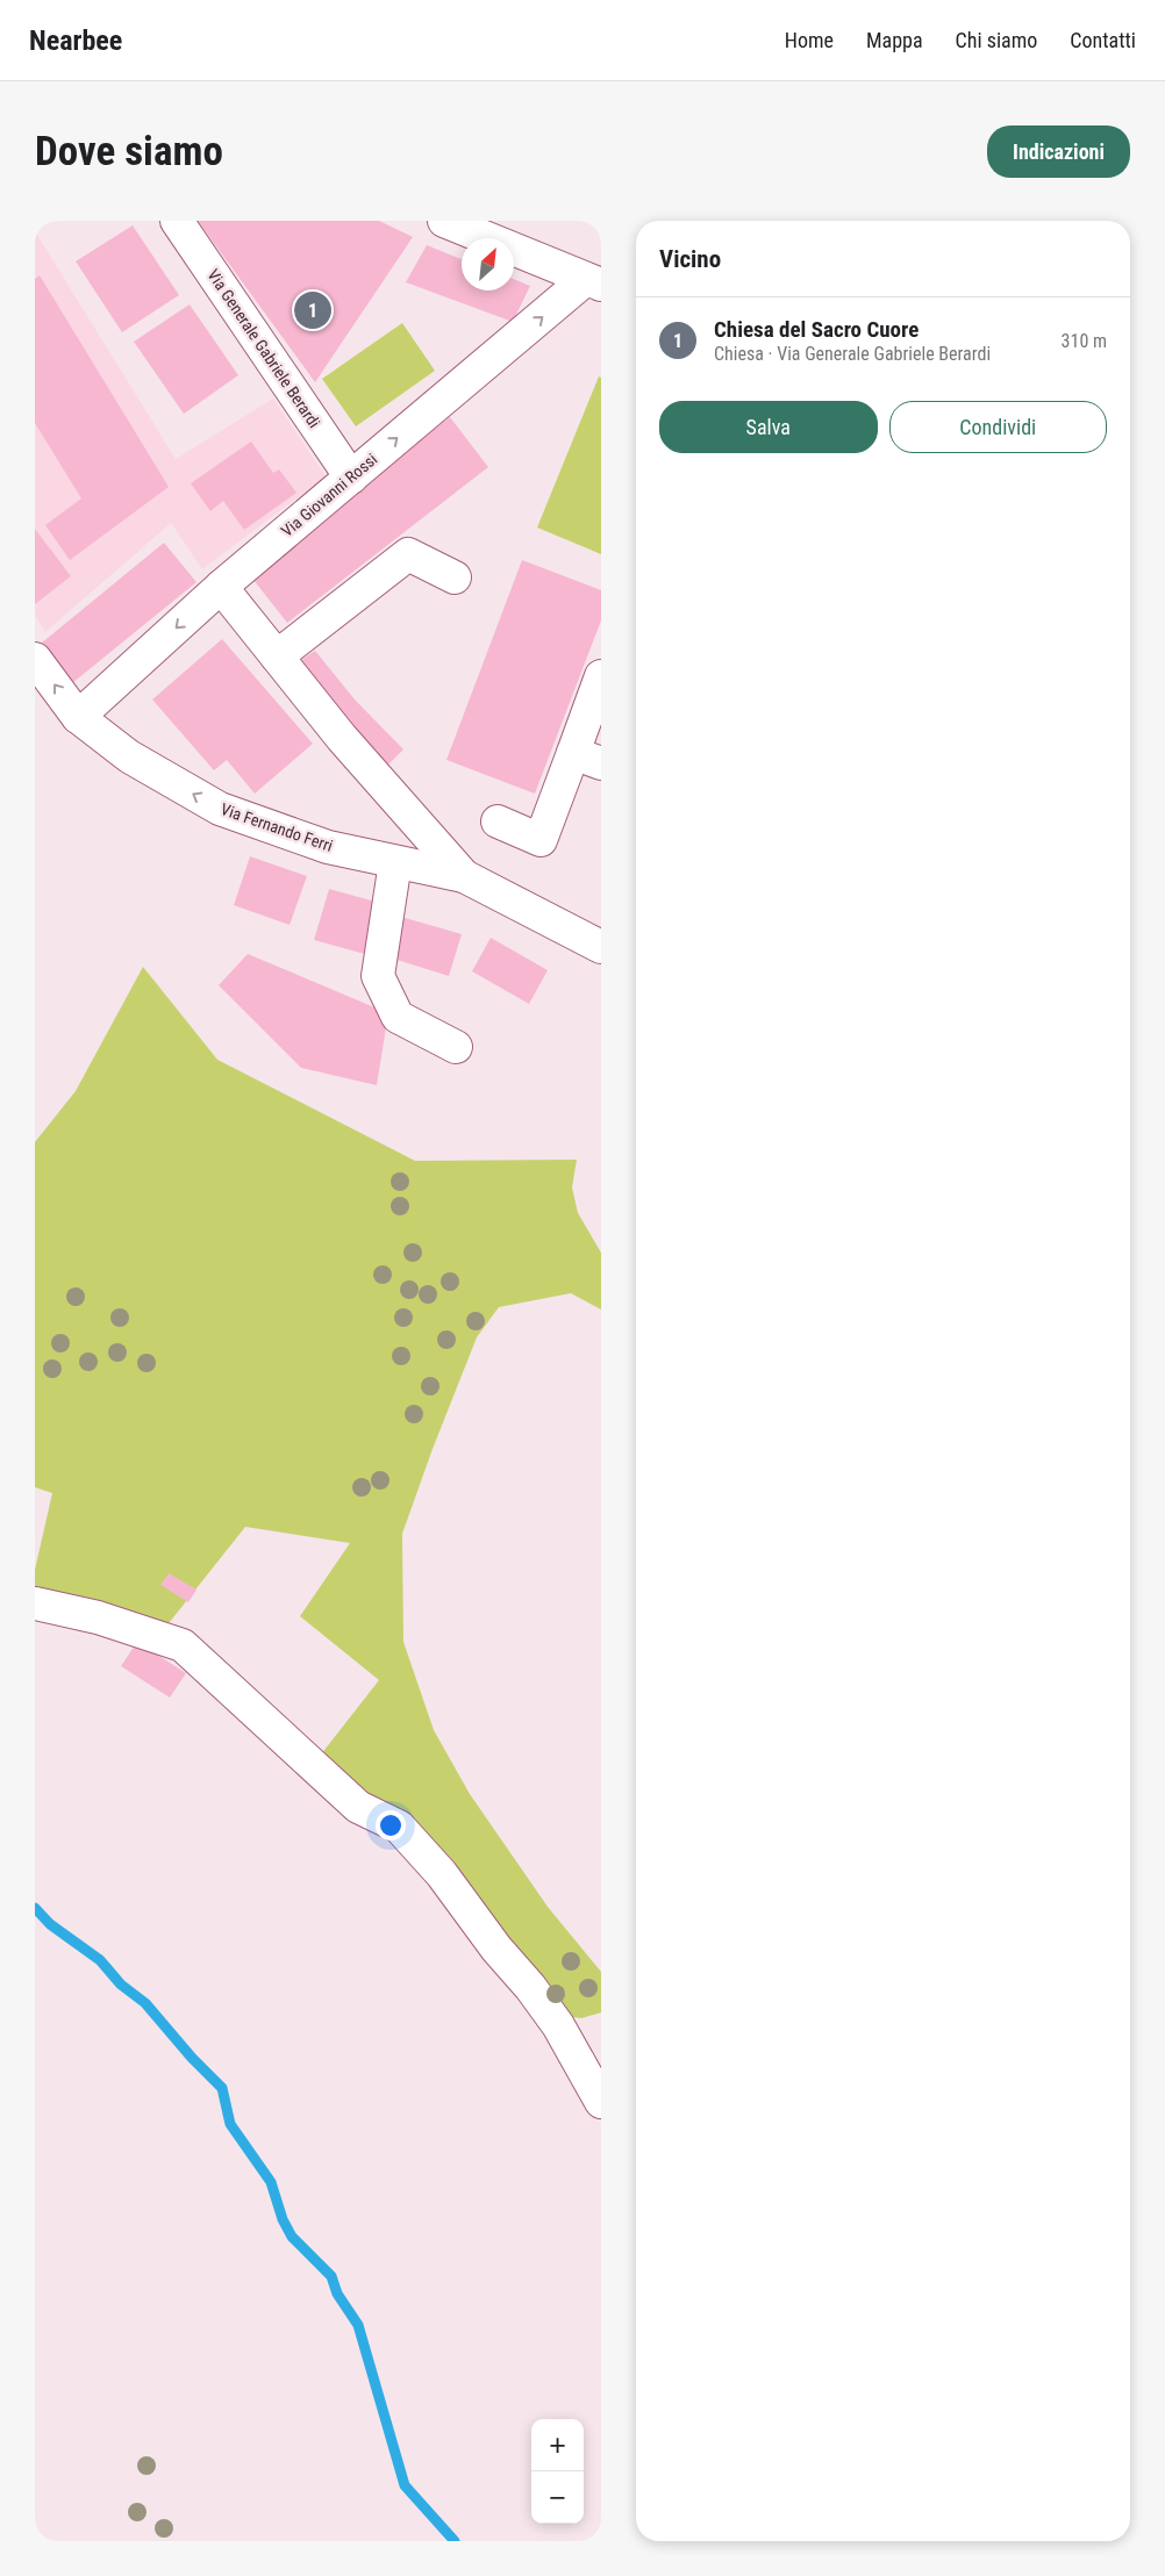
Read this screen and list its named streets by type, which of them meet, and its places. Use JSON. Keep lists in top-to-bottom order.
{
  "streets": {
    "street": ["Via Generale Gabriele Berardi", "Via Giovanni Rossi", "Via Fernando Ferri"]
  },
  "crossings": [
    ["Via Generale Gabriele Berardi", "Via Giovanni Rossi"],
    ["Via Giovanni Rossi", "Via Fernando Ferri"]
  ],
  "north": "top right",
  "page": {
    "header": "Nearbee",
    "nav": [
      "Home",
      "Mappa",
      "Chi siamo",
      "Contatti"
    ],
    "buttons": [
      "Indicazioni",
      ["Salva", "Condividi"]
    ],
    "title": "Dove siamo",
    "heading": "Vicino",
    "pins": "1",
    "list": [
      {
        "mark": "1",
        "name": "Chiesa del Sacro Cuore",
        "note": "Chiesa · Via Generale Gabriele Berardi",
        "value": "310 m"
      }
    ],
    "map_buttons": ["+", "−"]
  }
}
